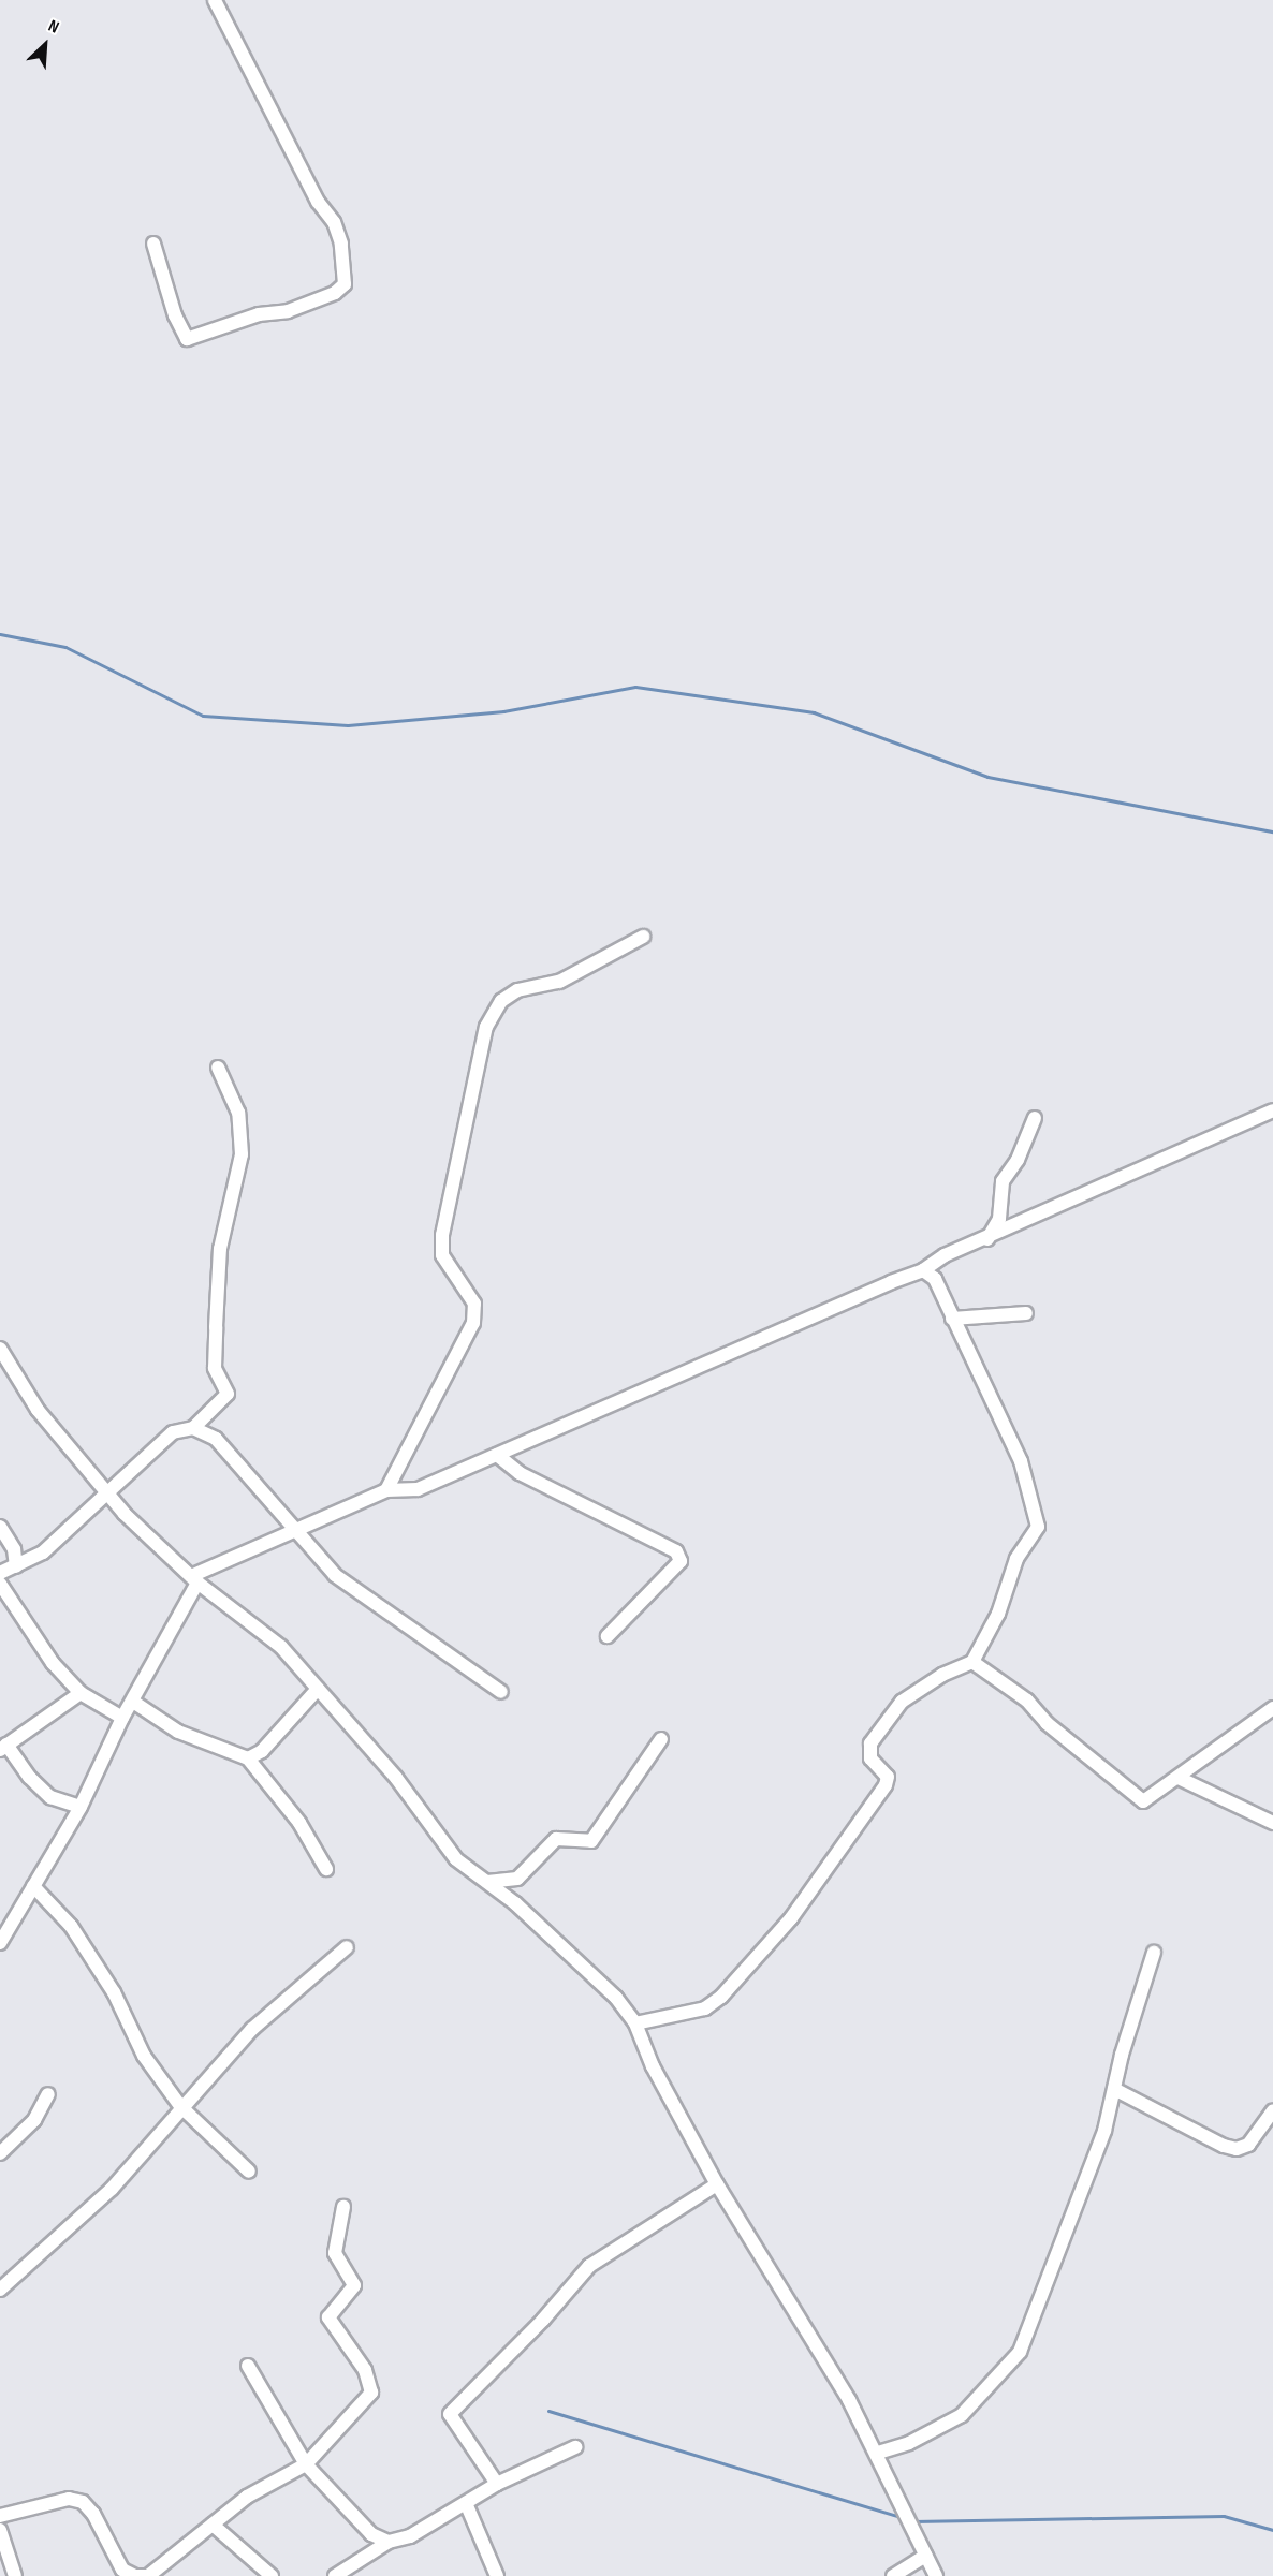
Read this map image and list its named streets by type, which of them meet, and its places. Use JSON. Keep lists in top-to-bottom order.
{
  "north": "top right"
}
